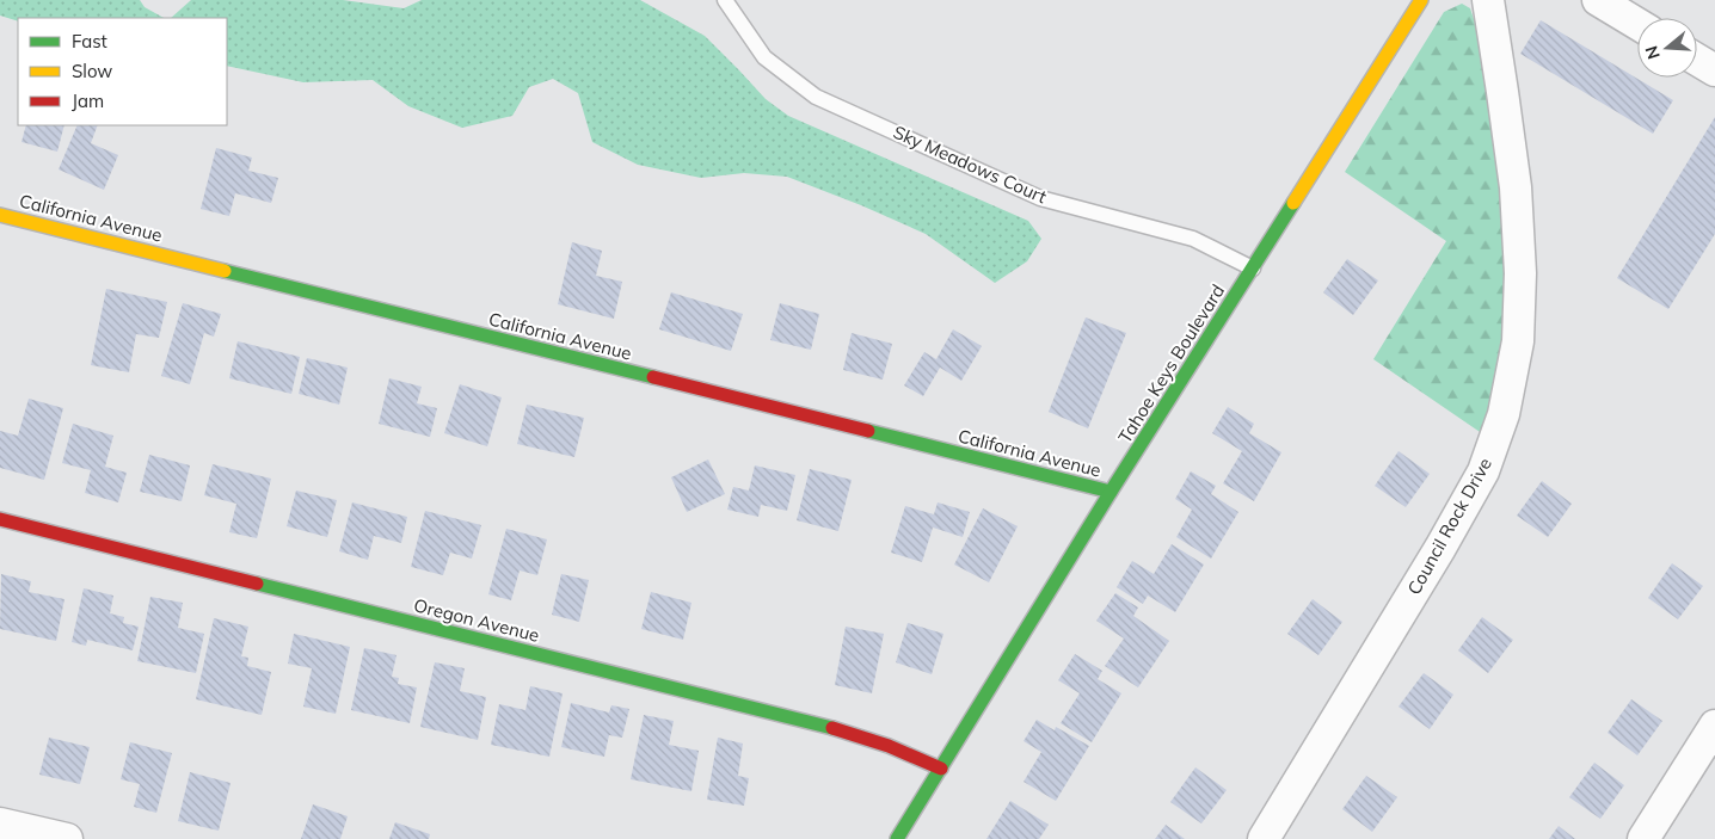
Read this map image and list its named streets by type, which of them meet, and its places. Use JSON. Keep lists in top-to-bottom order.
{
  "streets": {
    "street": [
      "California Avenue",
      "Tahoe Keys Boulevard",
      "Council Rock Drive",
      "Oregon Avenue"
    ],
    "lane": ["Sky Meadows Court"]
  },
  "crossings": [
    ["Sky Meadows Court", "Tahoe Keys Boulevard"],
    ["California Avenue", "Tahoe Keys Boulevard"],
    ["Tahoe Keys Boulevard", "Oregon Avenue"]
  ],
  "legend": ["Fast", "Slow", "Jam"],
  "north": "left"
}
